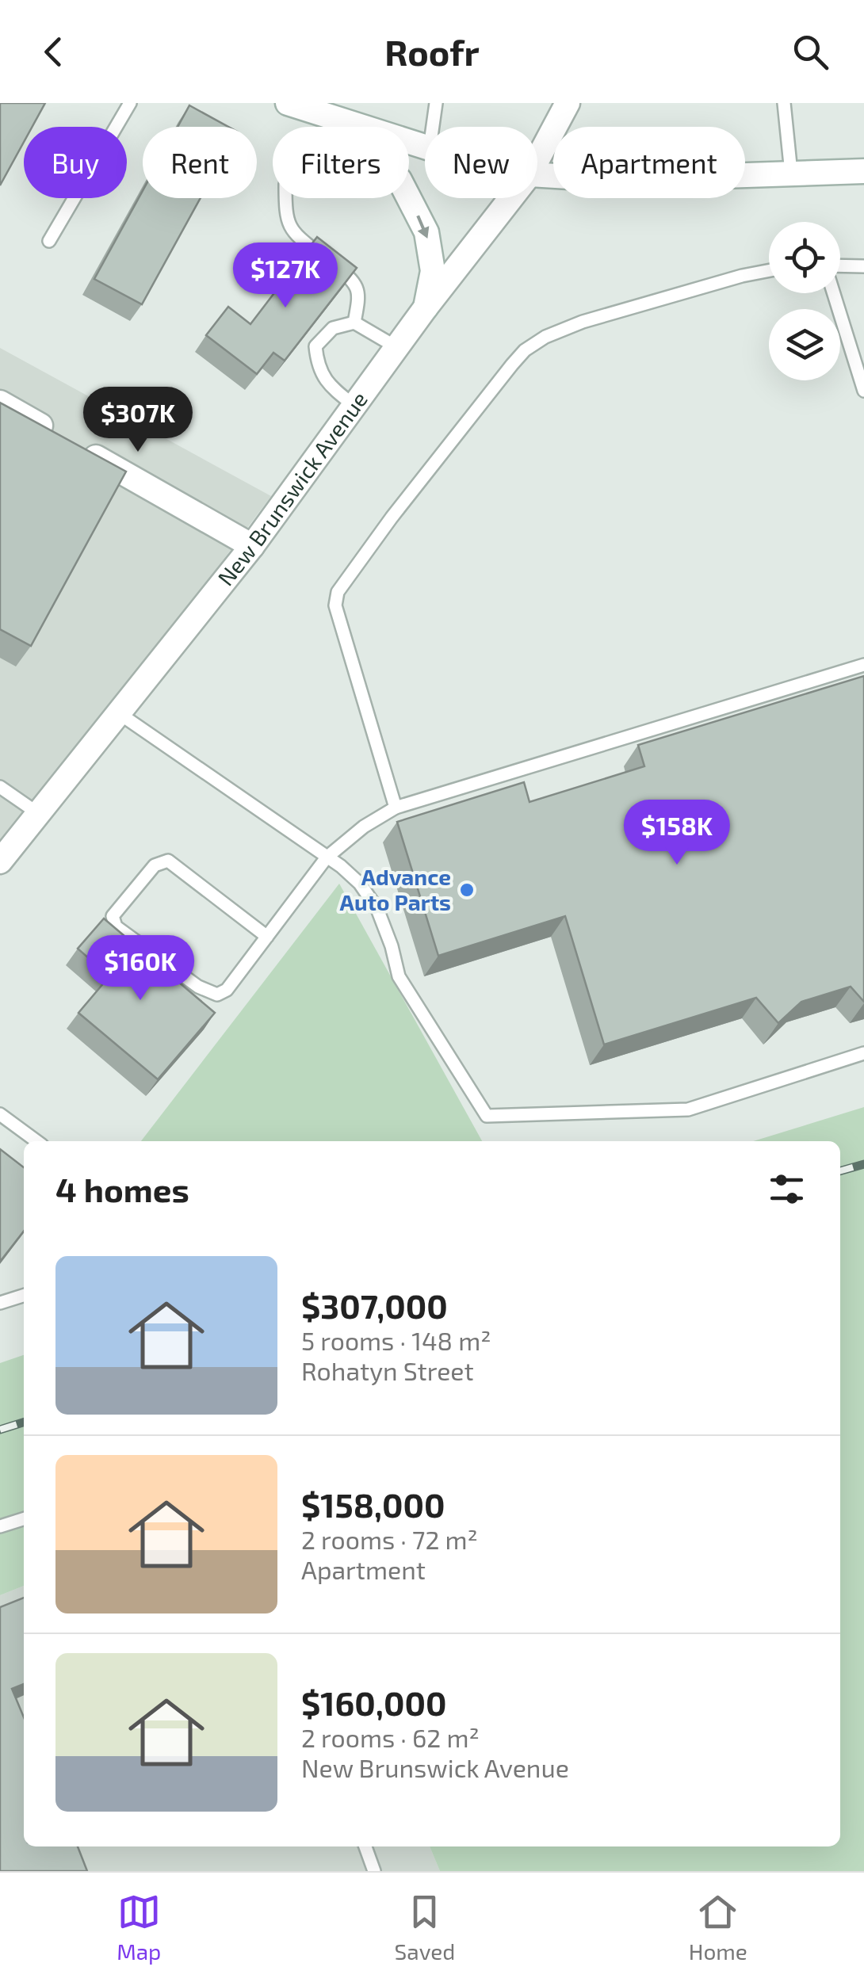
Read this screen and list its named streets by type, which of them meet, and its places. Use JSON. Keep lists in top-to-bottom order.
{
  "streets": {
    "street": ["New Brunswick Avenue"]
  },
  "places": ["Advance Auto Parts"],
  "page": {
    "header": "Roofr",
    "chip": [
      "Buy",
      "Rent",
      "Filters",
      "New",
      "Apartment"
    ],
    "price": [
      "$127K",
      "$307K",
      "$158K",
      "$160K"
    ],
    "heading": "4 homes",
    "list": [
      {
        "name": "$307,000",
        "note": "5 rooms · 148 m² · Rohatyn Street"
      },
      {
        "name": "$158,000",
        "note": "2 rooms · 72 m² · Apartment"
      },
      {
        "name": "$160,000",
        "note": "2 rooms · 62 m² · New Brunswick Avenue"
      }
    ],
    "tabs": ["Map", "Saved", "Home"]
  }
}
